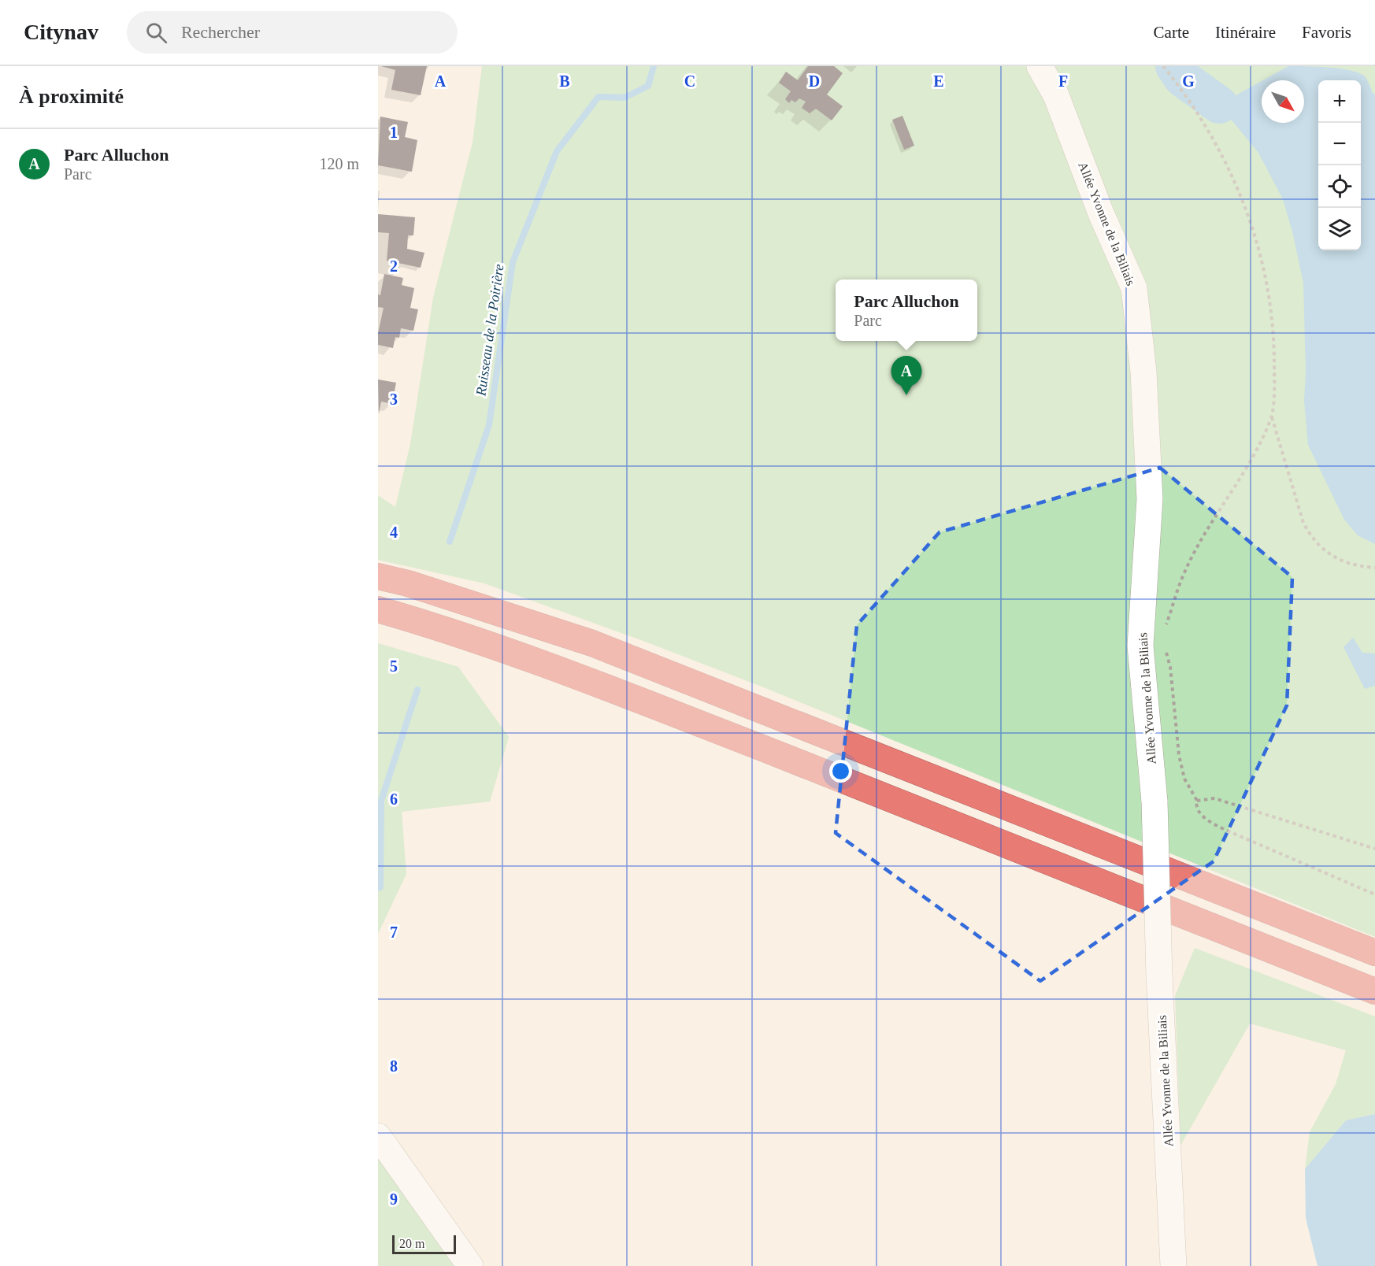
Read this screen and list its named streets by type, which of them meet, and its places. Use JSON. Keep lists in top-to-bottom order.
{
  "streets": {
    "street": ["Allée Yvonne de la Biliais"]
  },
  "water": ["Ruisseau de la Poirière"],
  "scale_bar": "20 m",
  "north": "bottom right",
  "page": {
    "header": "Citynav",
    "search": "Rechercher",
    "nav": ["Carte", "Itinéraire", "Favoris"],
    "heading": "À proximité",
    "map_buttons": ["+", "−"],
    "list": [
      {
        "mark": "A",
        "name": "Parc Alluchon",
        "note": "Parc",
        "value": "120 m"
      }
    ],
    "popup": ["Parc Alluchon", "Parc"],
    "pins": "A",
    "scale": "20 m"
  },
  "grid": {
    "columns": [
      "A",
      "B",
      "C",
      "D",
      "E",
      "F",
      "G"
    ],
    "rows": [
      "1",
      "2",
      "3",
      "4",
      "5",
      "6",
      "7",
      "8",
      "9"
    ]
  }
}
